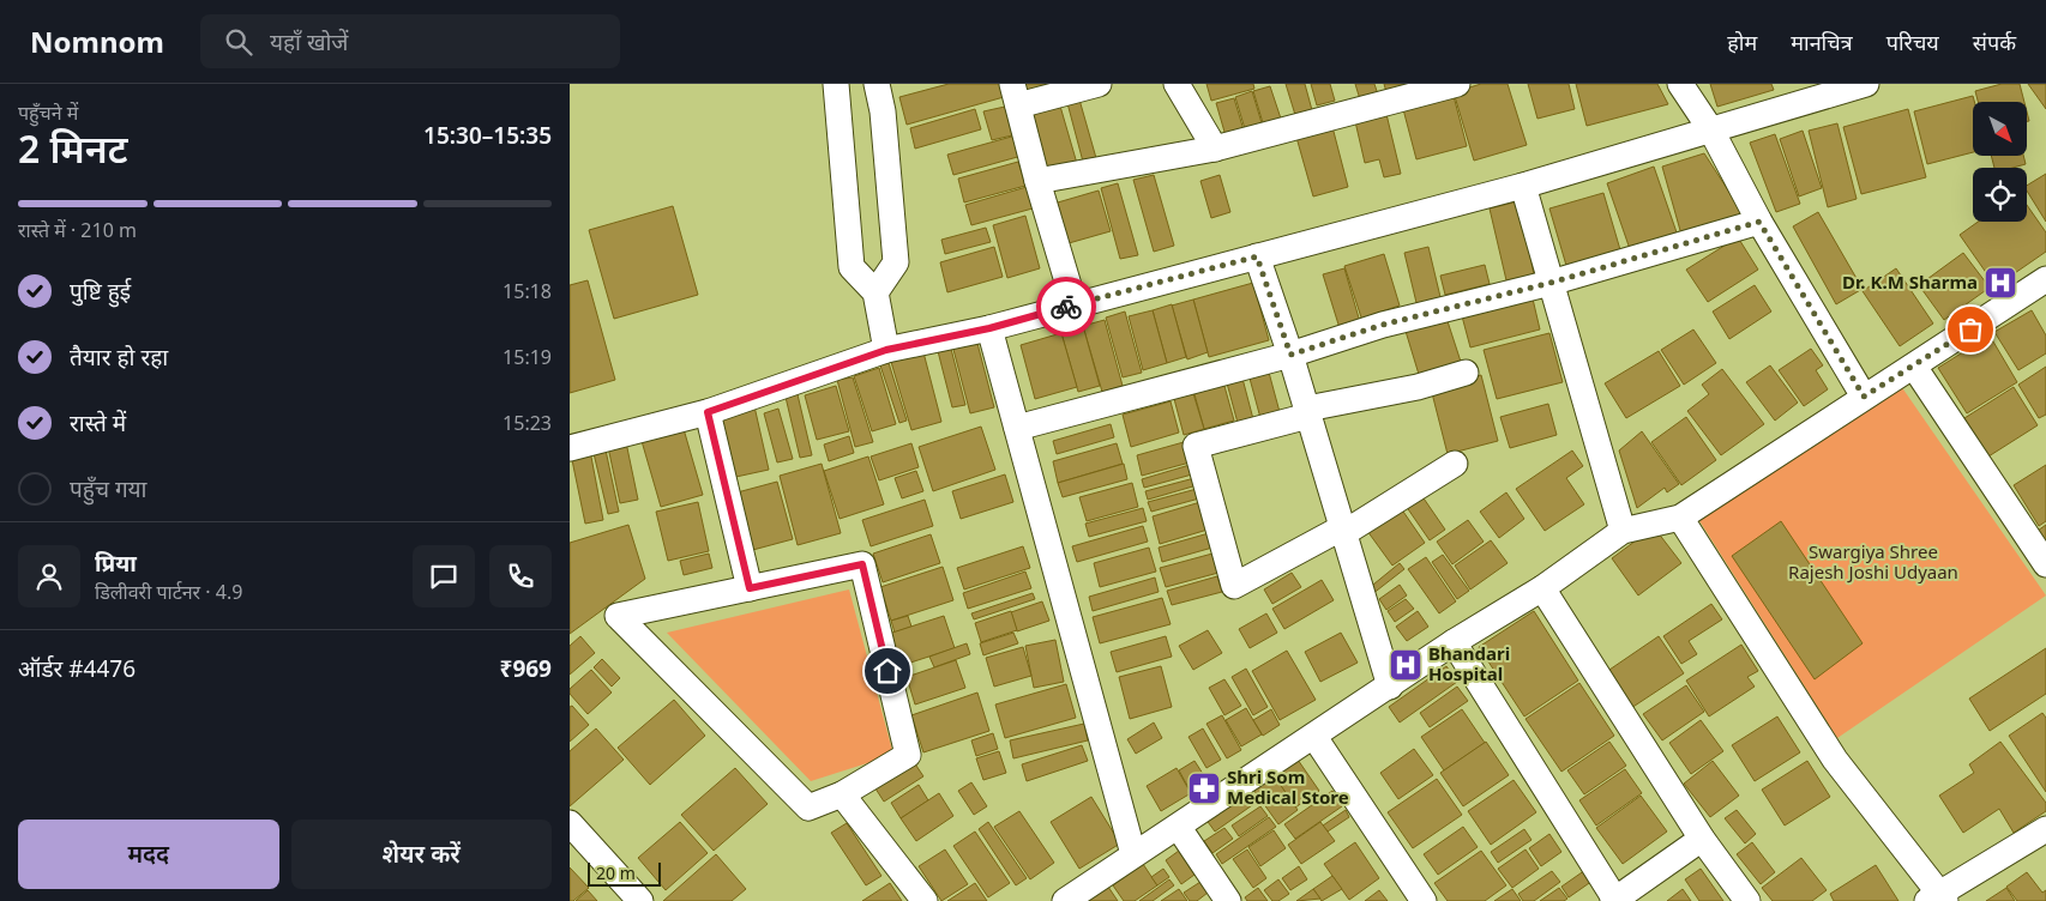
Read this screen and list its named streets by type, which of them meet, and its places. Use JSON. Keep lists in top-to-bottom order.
{
  "parks": ["Swargiya Shree Rajesh Joshi Udyaan"],
  "places": {
    "hospital": ["Dr. K.M Sharma", "Bhandari Hospital"],
    "pharmacy": ["Shri Som Medical Store"]
  },
  "scale_bar": "20 m",
  "north": "bottom right",
  "page": {
    "header": "Nomnom",
    "search": "यहाँ खोजें",
    "nav": [
      "होम",
      "मानचित्र",
      "परिचय",
      "संपर्क"
    ],
    "heading": ["2 मिनट", "पहुँचने में", "15:30–15:35"],
    "panel": [
      "प्रिया",
      "डिलीवरी पार्टनर · 4.9",
      "ऑर्डर #4476",
      "₹969"
    ],
    "bar": "रास्ते में · 210 m",
    "list": [
      ["पुष्टि हुई", "15:18"],
      ["तैयार हो रहा", "15:19"],
      ["रास्ते में", "15:23"],
      "पहुँच गया"
    ],
    "buttons": ["मदद", "शेयर करें"],
    "scale": "20 m"
  }
}
